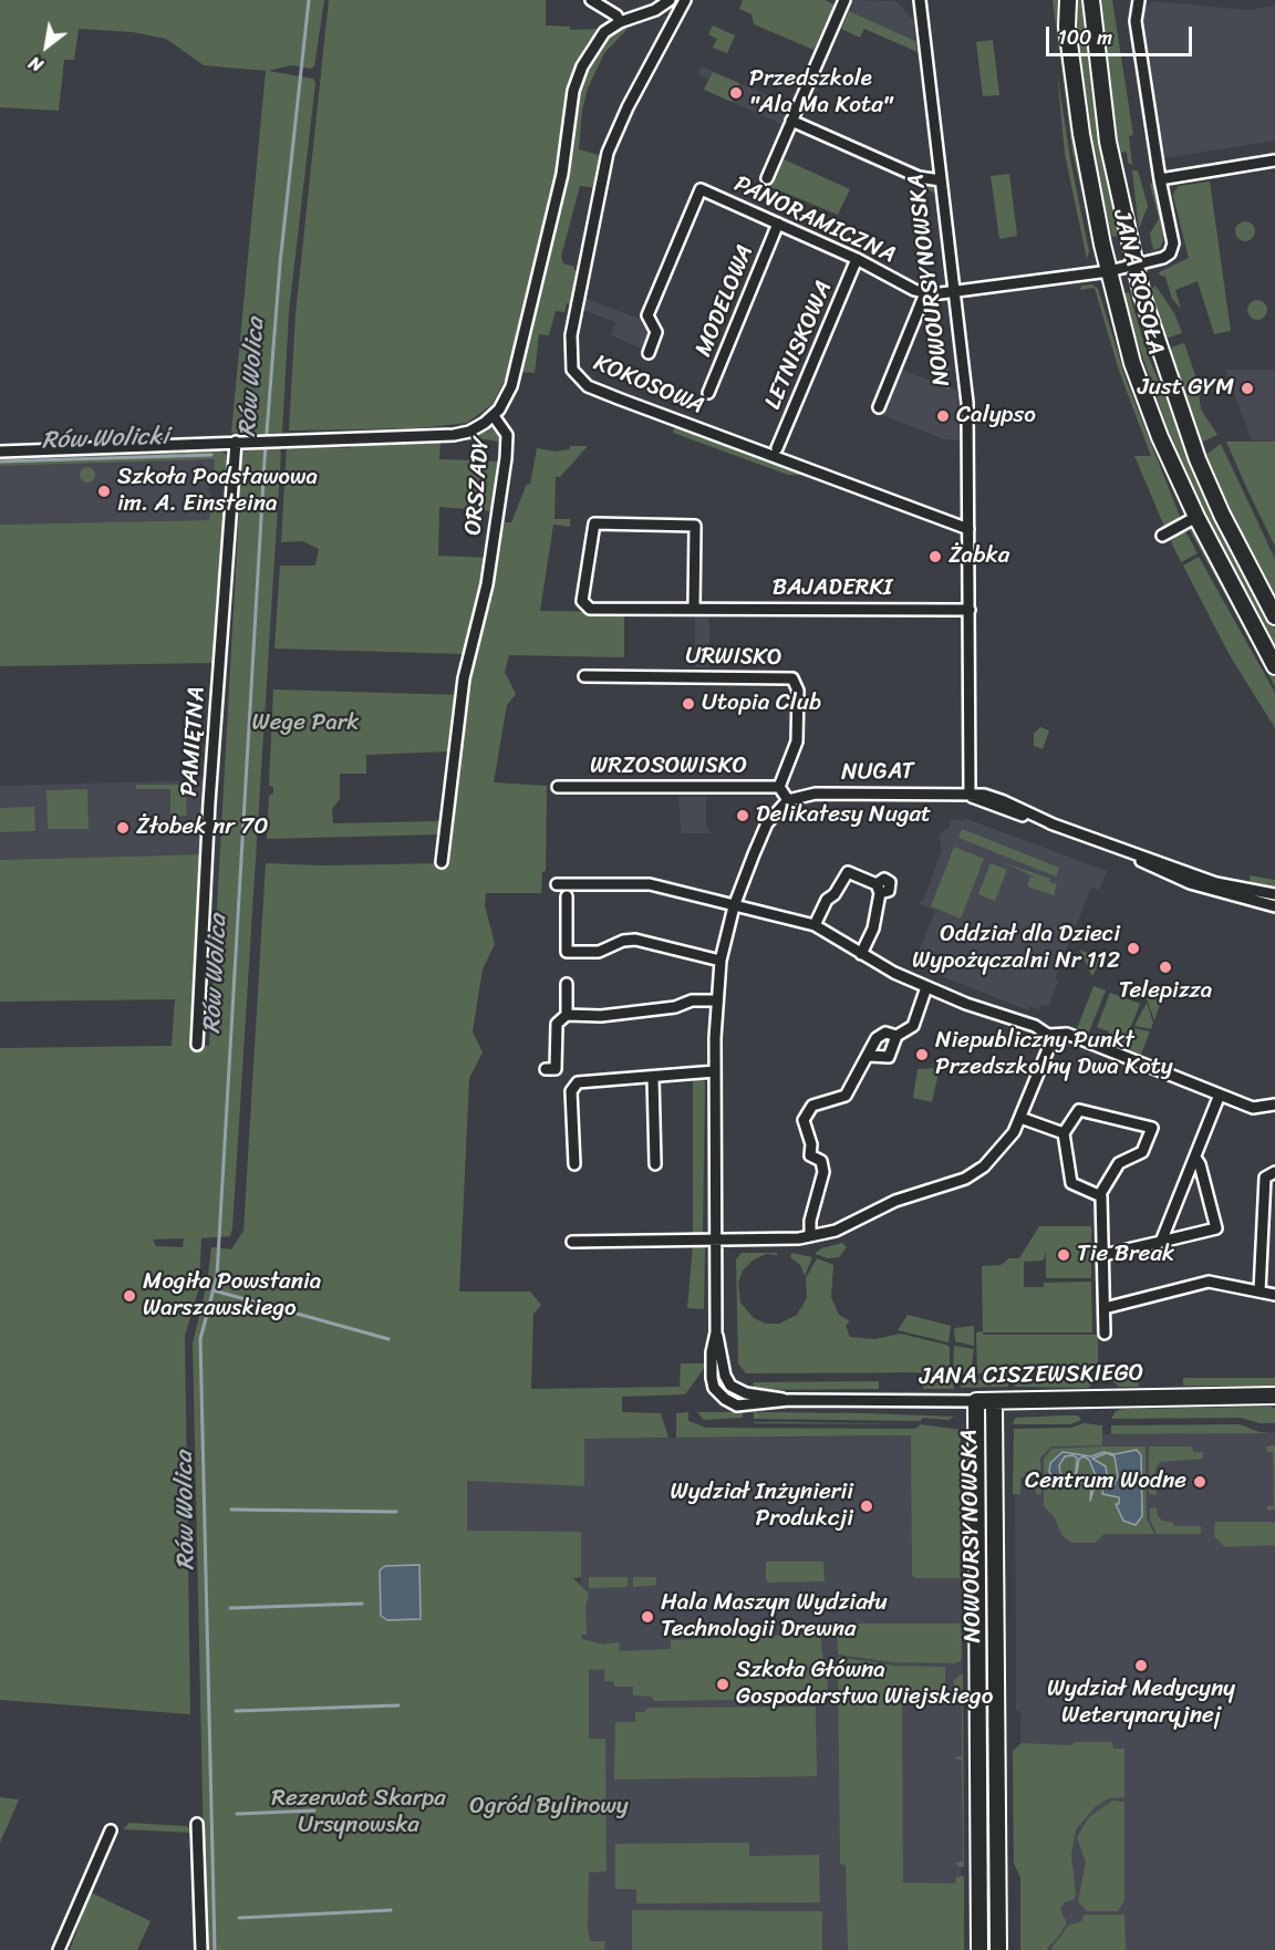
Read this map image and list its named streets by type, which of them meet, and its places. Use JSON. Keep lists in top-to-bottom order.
{
  "streets": {
    "street": [
      "PANORAMICZNA",
      "NOWOURSYNOWSKA",
      "JANA ROSOŁA",
      "MODELOWA",
      "LETNISKOWA",
      "KOKOSOWA",
      "ORSZADY",
      "BAJADERKI",
      "URWISKO",
      "PAMIĘTNA",
      "WRZOSOWISKO",
      "NUGAT",
      "JANA CISZEWSKIEGO"
    ]
  },
  "crossings": [
    ["PANORAMICZNA", "MODELOWA"],
    ["PANORAMICZNA", "LETNISKOWA"],
    ["NOWOURSYNOWSKA", "KOKOSOWA"],
    ["NOWOURSYNOWSKA", "BAJADERKI"],
    ["NOWOURSYNOWSKA", "NUGAT"],
    ["NOWOURSYNOWSKA", "JANA CISZEWSKIEGO"],
    ["URWISKO", "WRZOSOWISKO"]
  ],
  "water": ["Rów Wolica", "Rów Wolicki"],
  "parks": ["Wege Park", "Rezerwat Skarpa Ursynowska", "Ogród Bylinowy"],
  "places": [
    "Przedszkole \"Ala Ma Kota\"",
    "Just GYM",
    "Calypso",
    "Szkoła Podstawowa im. A. Einsteina",
    "Żabka",
    "Utopia Club",
    "Delikatesy Nugat",
    "Żłobek nr 70",
    "Oddział dla Dzieci Wypożyczalni Nr 112",
    "Telepizza",
    "Niepubliczny Punkt Przedszkolny Dwa Koty",
    "Tie Break",
    "Mogiła Powstania Warszawskiego",
    "Centrum Wodne",
    "Wydział Inżynierii Produkcji",
    "Hala Maszyn Wydziału Technologii Drewna",
    "Wydział Medycyny Weterynaryjnej",
    "Szkoła Główna Gospodarstwa Wiejskiego"
  ],
  "scale_bar": "100 m",
  "north": "bottom left"
}
